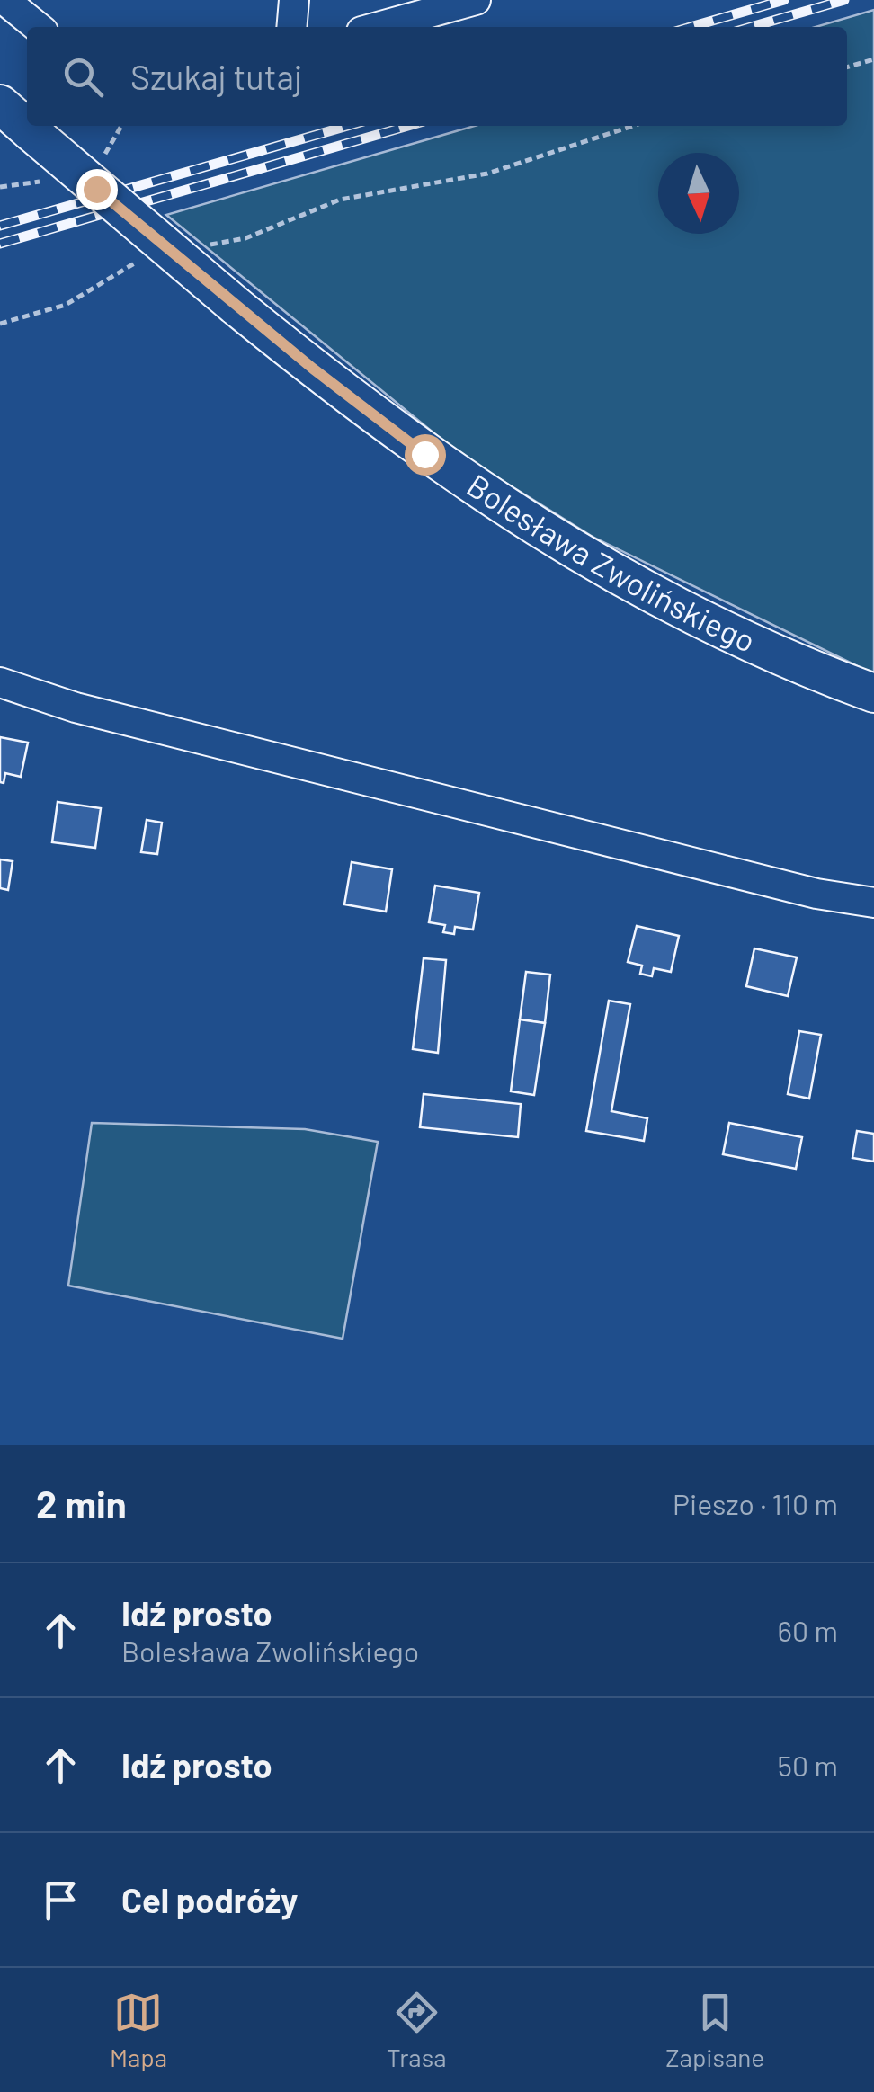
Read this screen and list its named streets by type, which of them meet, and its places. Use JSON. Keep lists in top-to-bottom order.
{
  "streets": {
    "main road": ["Bolesława Zwolińskiego"]
  },
  "north": "bottom",
  "page": {
    "search": "Szukaj tutaj",
    "heading": ["2 min", "Pieszo · 110 m"],
    "list": [
      ["Idź prosto", "Bolesława Zwolińskiego", "60 m"],
      ["Idź prosto", "50 m"],
      "Cel podróży"
    ],
    "nav": ["Mapa", "Trasa", "Zapisane"]
  }
}
